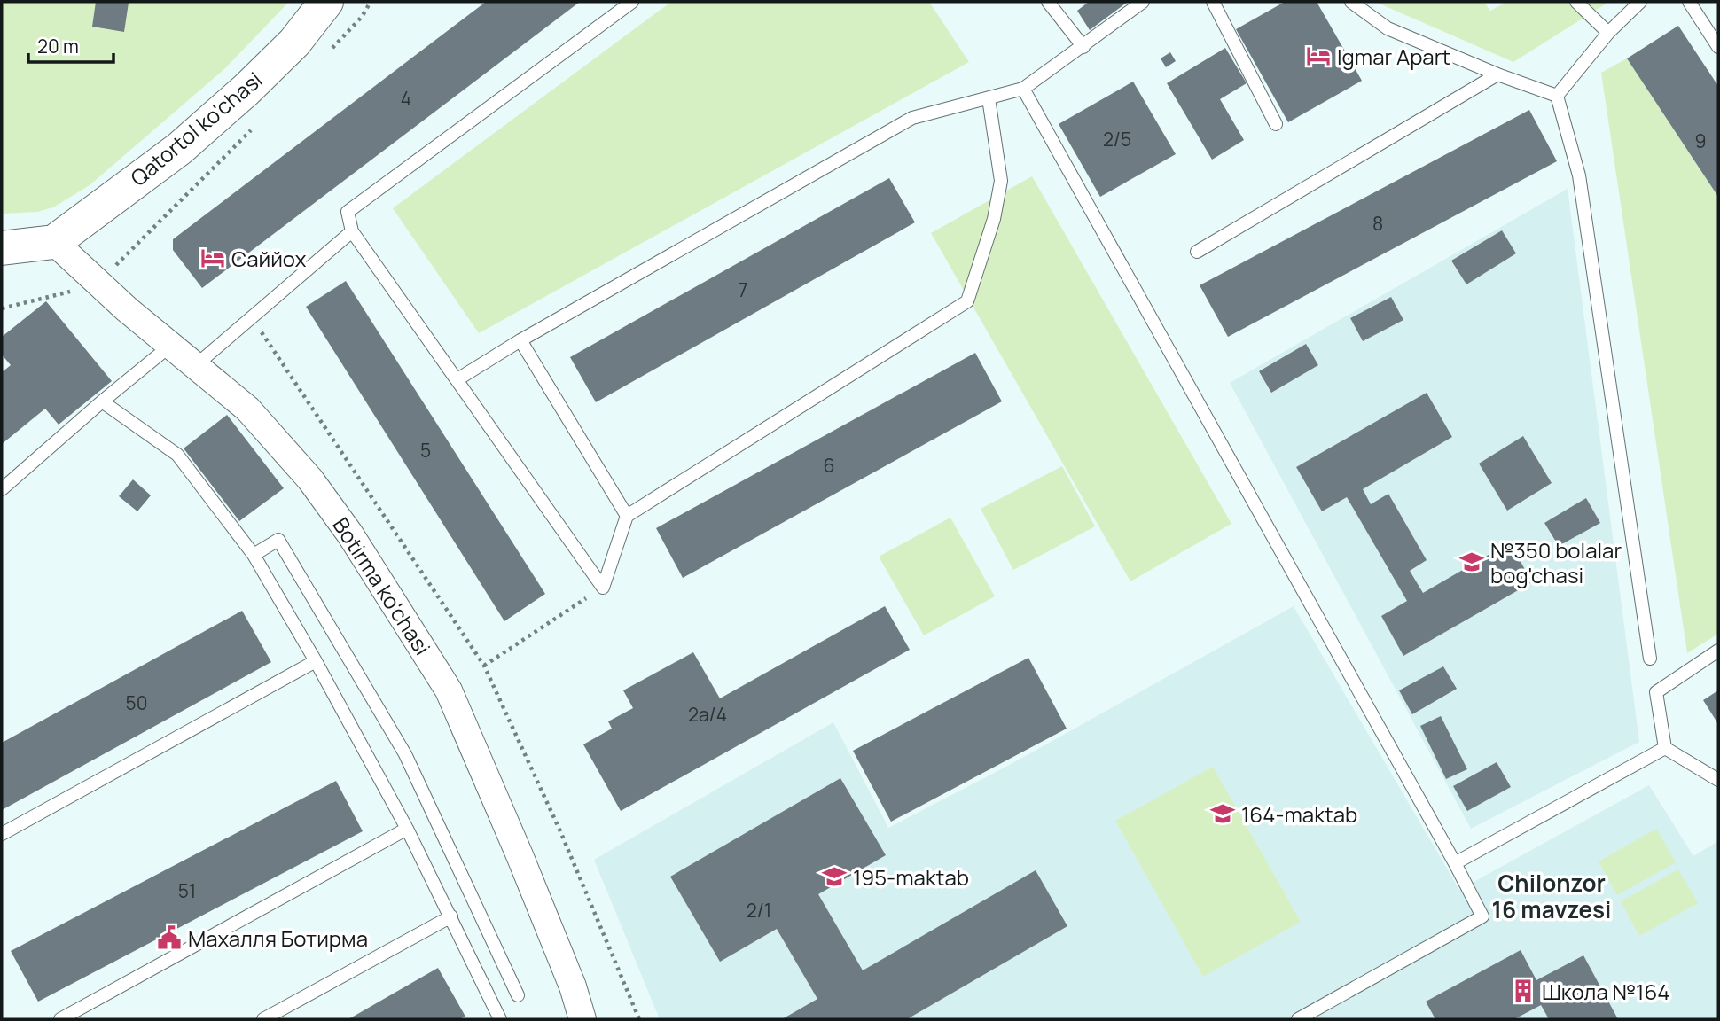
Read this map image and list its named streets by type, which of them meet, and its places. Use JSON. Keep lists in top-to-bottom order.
{
  "streets": {
    "main road": ["Qatortol ko'chasi"],
    "street": ["Botirma ko'chasi"]
  },
  "crossings": [
    ["Qatortol ko'chasi", "Botirma ko'chasi"]
  ],
  "districts": ["Chilonzor 16 mavzesi"],
  "places": {
    "hotel": ["Igmar Apart", "Саййох"],
    "school or university": ["№350 bolalar bog'chasi", "164-maktab", "195-maktab"],
    "public building": ["Махалля Ботирма"],
    "building": ["Школа №164"]
  },
  "house_numbers": [
    "4",
    "2/5",
    "9",
    "8",
    "7",
    "5",
    "6",
    "50",
    "2a/4",
    "51",
    "2/1"
  ],
  "scale_bar": "20 m"
}
